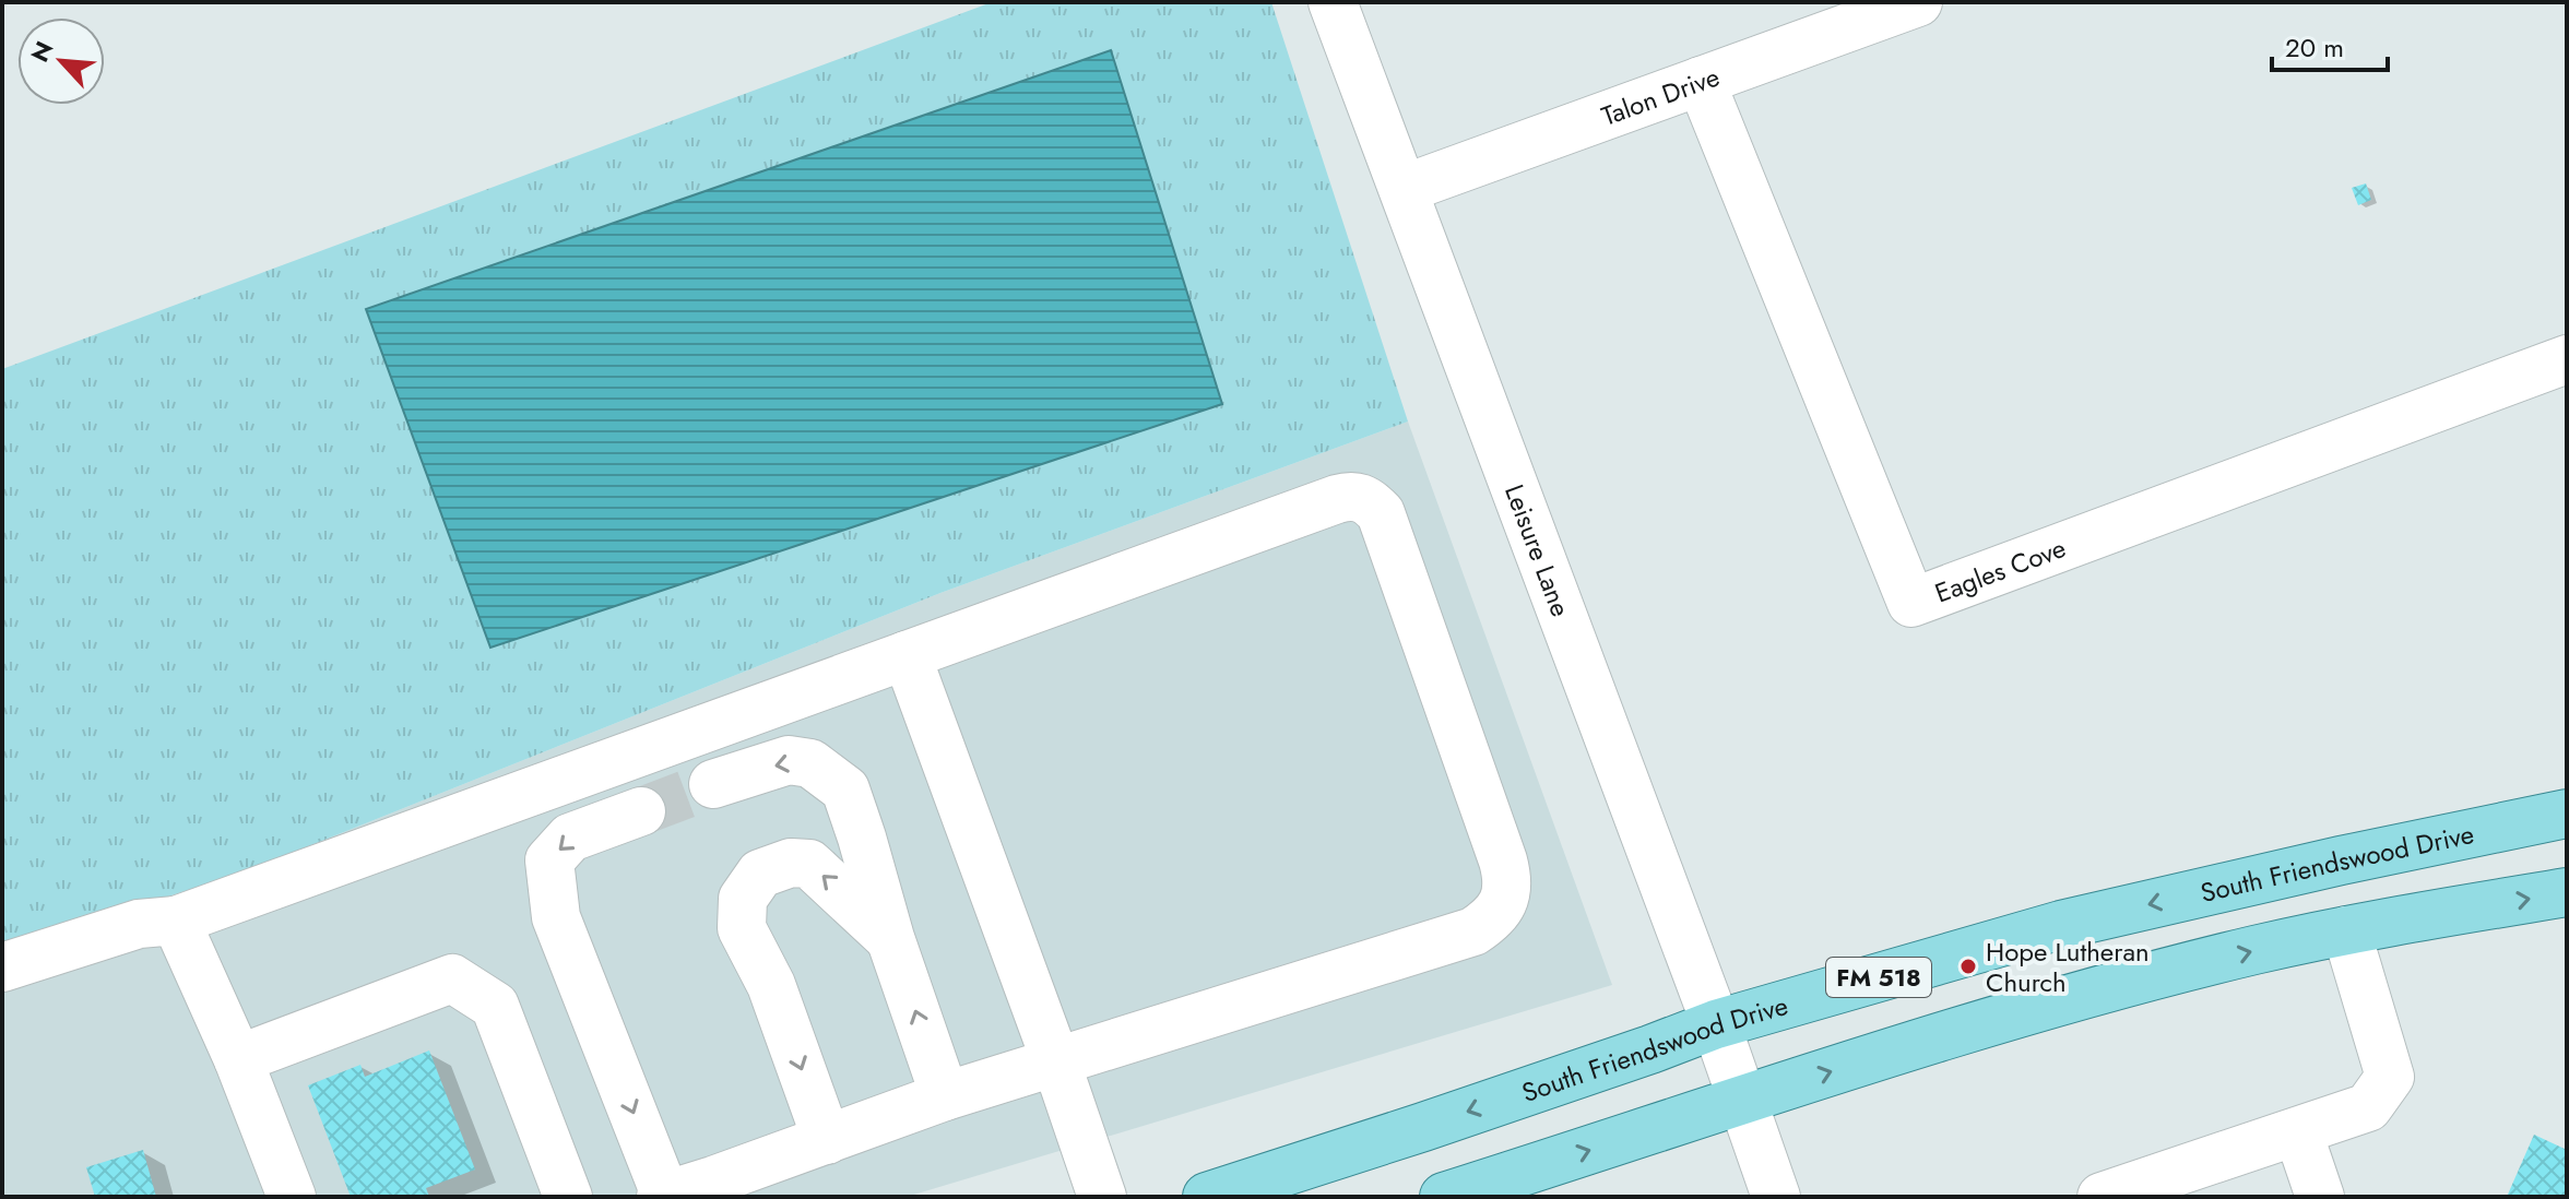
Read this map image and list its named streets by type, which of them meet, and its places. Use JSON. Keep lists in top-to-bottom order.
{
  "streets": {
    "main road": ["South Friendswood Drive", "FM 518"],
    "street": ["Talon Drive", "Leisure Lane", "Eagles Cove"]
  },
  "crossings": [
    ["Talon Drive", "Leisure Lane"],
    ["Talon Drive", "Eagles Cove"],
    ["Leisure Lane", "South Friendswood Drive"]
  ],
  "places": ["Hope Lutheran Church"],
  "scale_bar": "20 m",
  "north": "top left"
}
